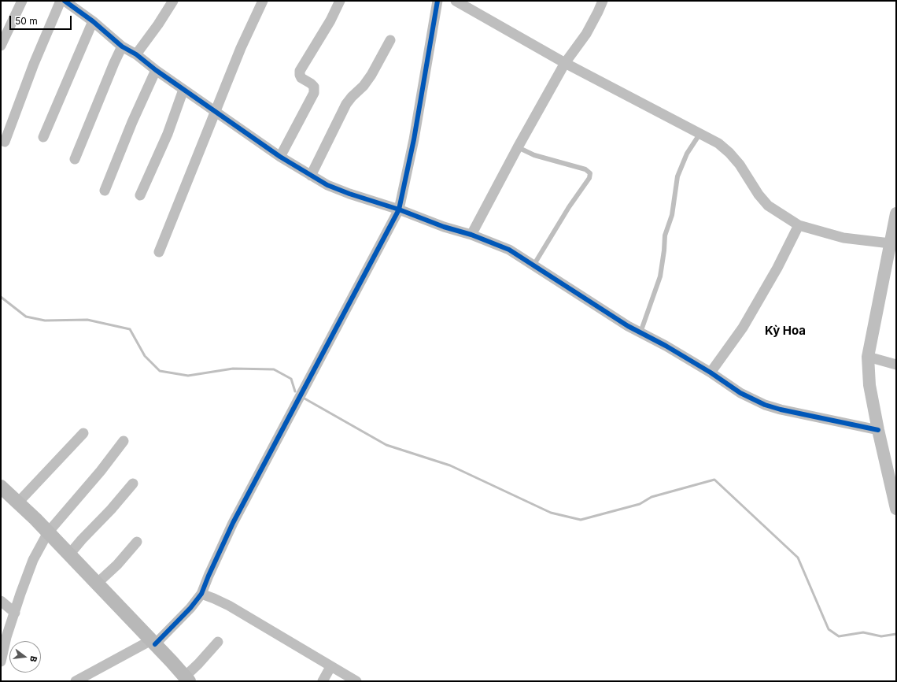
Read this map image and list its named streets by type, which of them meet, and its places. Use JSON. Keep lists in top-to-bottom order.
{
  "districts": ["Kỳ Hoa"],
  "scale_bar": "50 m",
  "north": "right"
}
